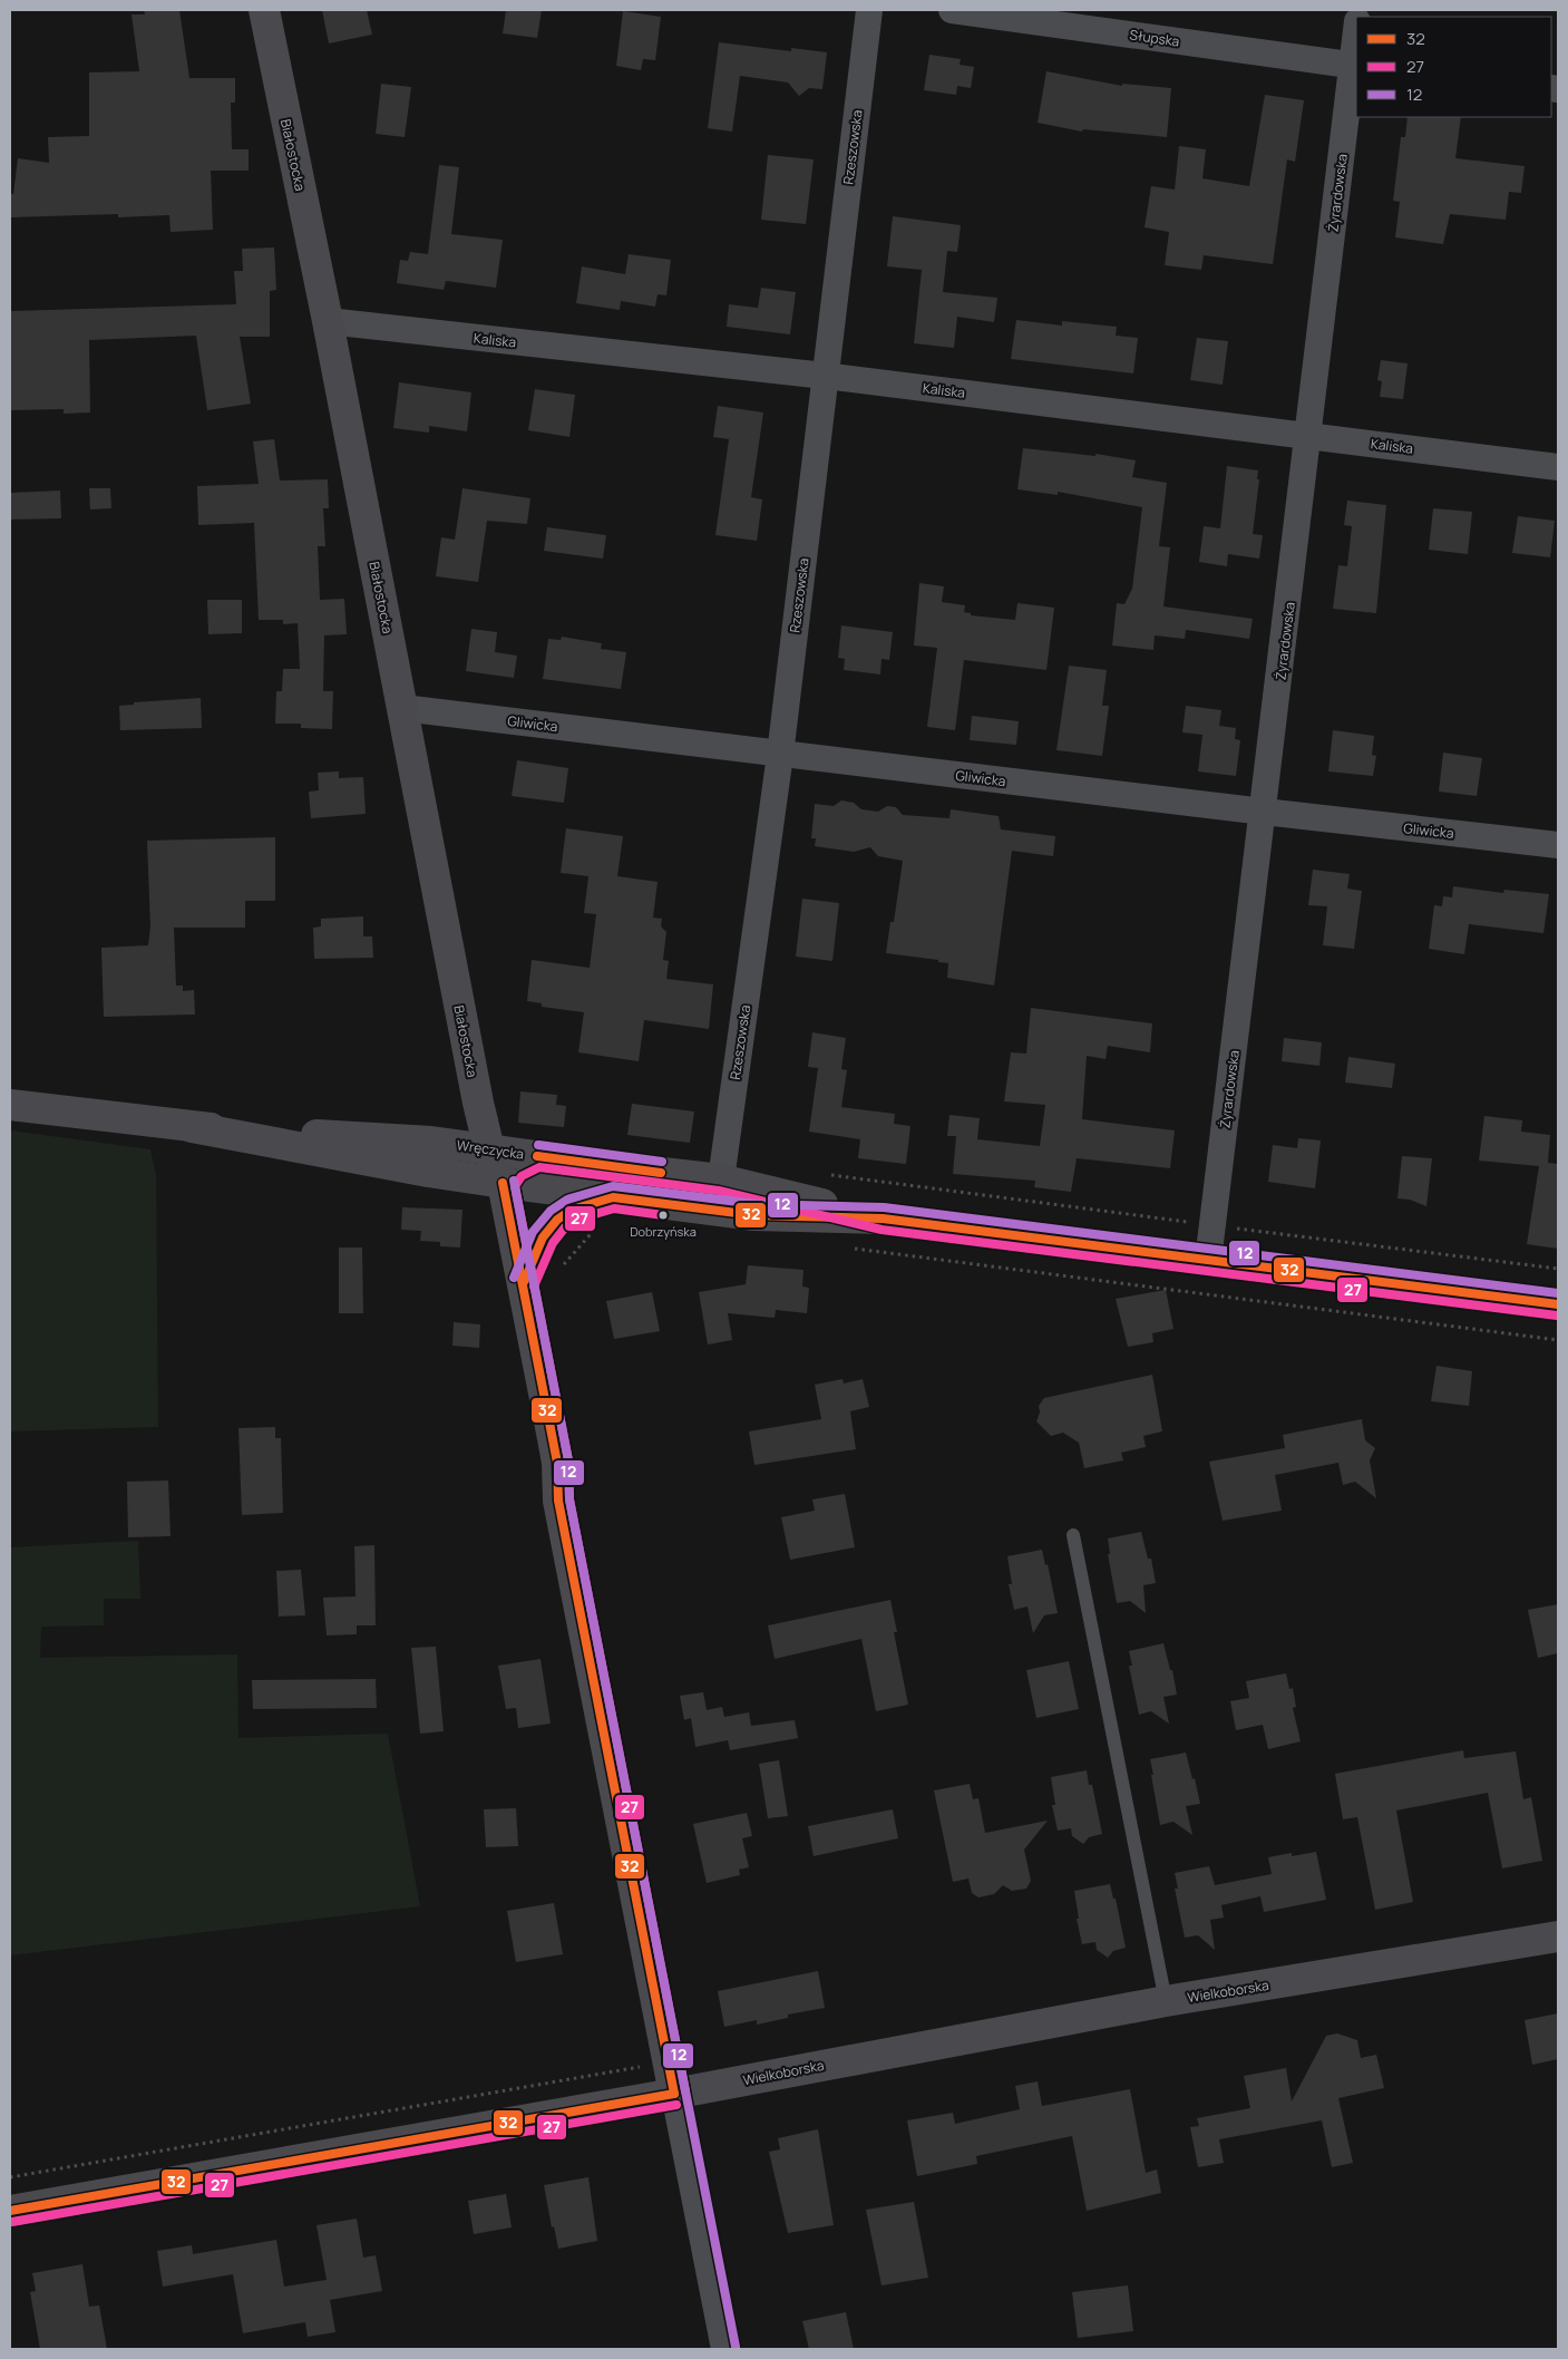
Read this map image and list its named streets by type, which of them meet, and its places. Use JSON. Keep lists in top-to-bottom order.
{
  "streets": {
    "street": [
      "Słupska",
      "Rzeszowska",
      "Białostocka",
      "Żyrardowska",
      "Kaliska",
      "Gliwicka",
      "Wręczycka",
      "Wielkoborska"
    ]
  },
  "crossings": [
    ["Słupska", "Żyrardowska"],
    ["Rzeszowska", "Kaliska"],
    ["Rzeszowska", "Gliwicka"],
    ["Rzeszowska", "Wręczycka"],
    ["Białostocka", "Kaliska"],
    ["Białostocka", "Gliwicka"],
    ["Białostocka", "Wręczycka"],
    ["Żyrardowska", "Kaliska"],
    ["Żyrardowska", "Gliwicka"],
    ["Żyrardowska", "Wręczycka"]
  ],
  "places": ["Dobrzyńska"],
  "lines": ["transit line 12", "transit line 32", "transit line 27"],
  "legend": ["32", "27", "12"]
}
